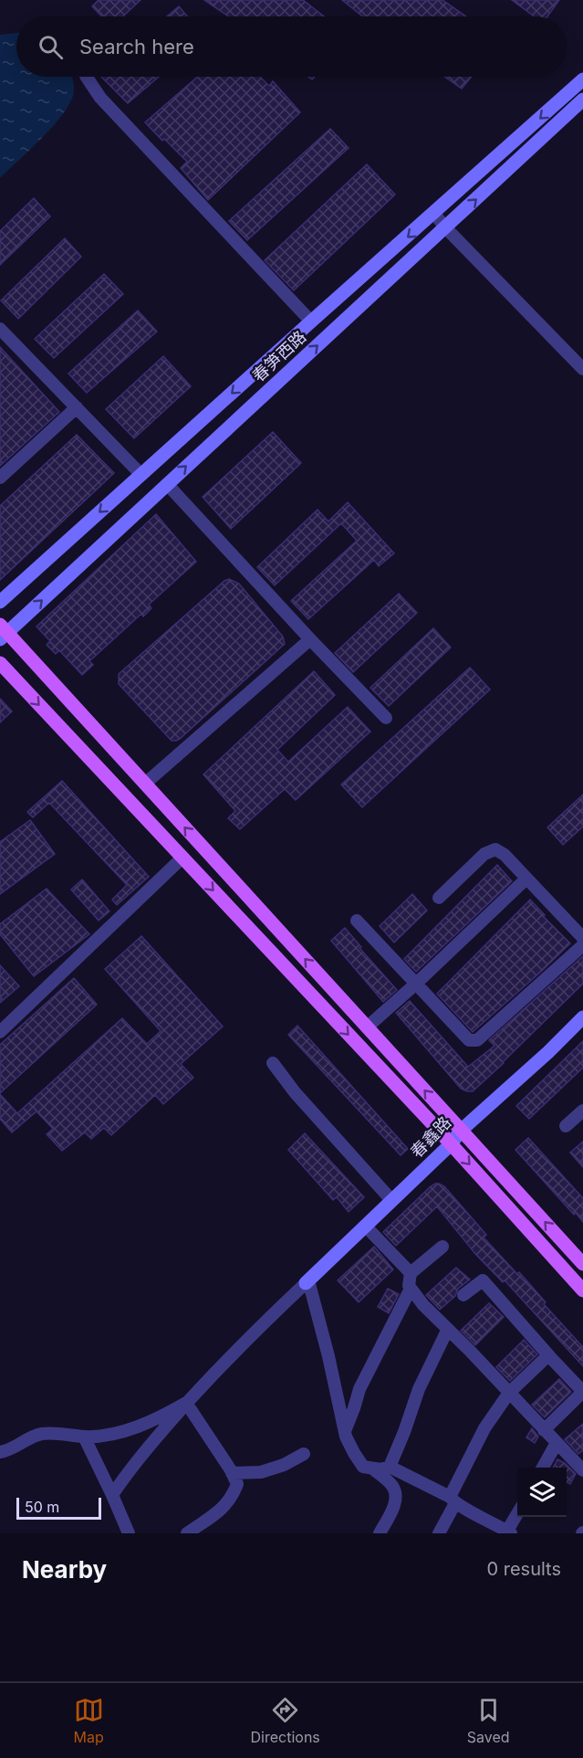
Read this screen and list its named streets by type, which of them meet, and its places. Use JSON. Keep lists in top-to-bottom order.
{
  "streets": {
    "main road": ["春笋西路", "春鑫路"]
  },
  "scale_bar": "50 m",
  "page": {
    "search": "Search here",
    "scale": "50 m",
    "heading": ["Nearby", "0 results"],
    "nav": ["Map", "Directions", "Saved"]
  }
}
